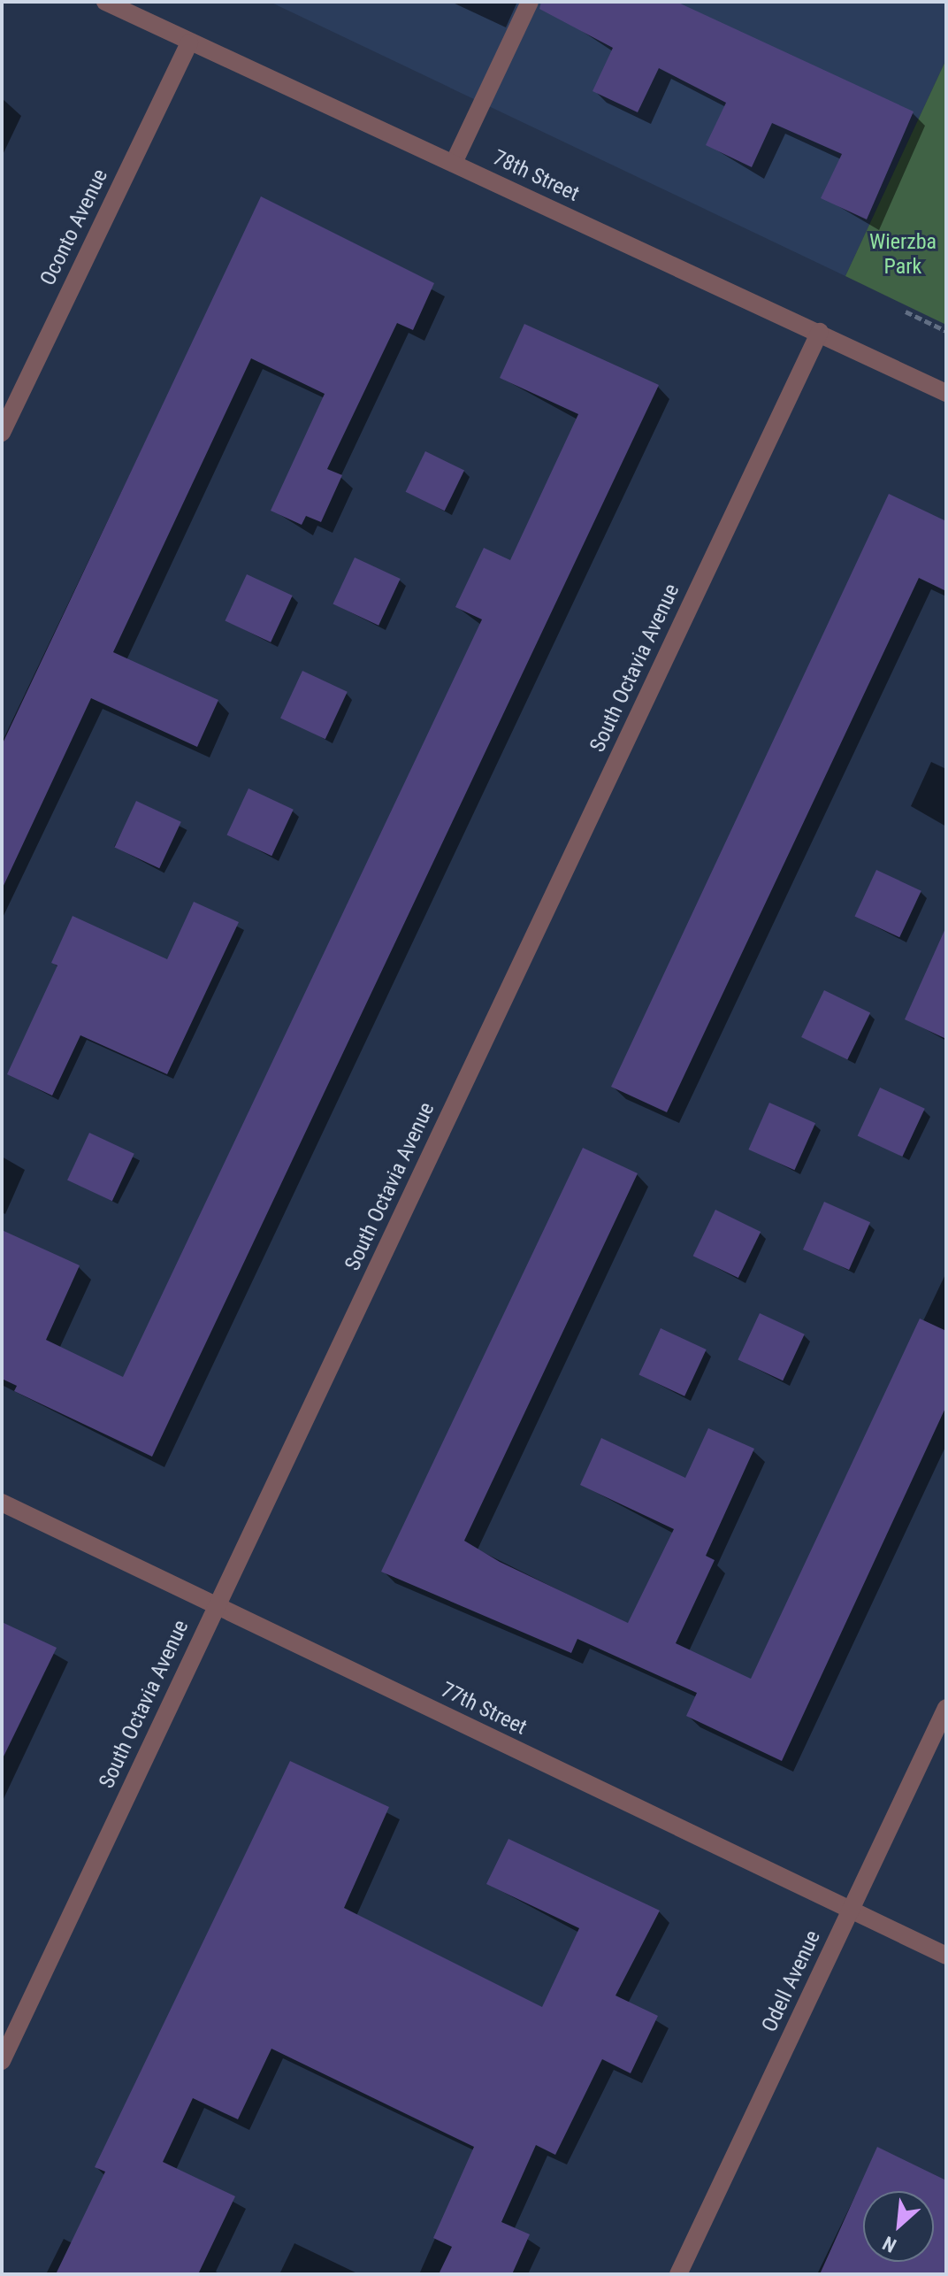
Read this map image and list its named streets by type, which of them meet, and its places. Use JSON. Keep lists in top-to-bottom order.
{
  "streets": {
    "street": [
      "78th Street",
      "Oconto Avenue",
      "South Octavia Avenue",
      "77th Street",
      "Odell Avenue"
    ]
  },
  "crossings": [
    ["78th Street", "Oconto Avenue"],
    ["78th Street", "South Octavia Avenue"],
    ["South Octavia Avenue", "77th Street"],
    ["77th Street", "Odell Avenue"]
  ],
  "parks": ["Wierzba Park"],
  "north": "bottom left"
}
